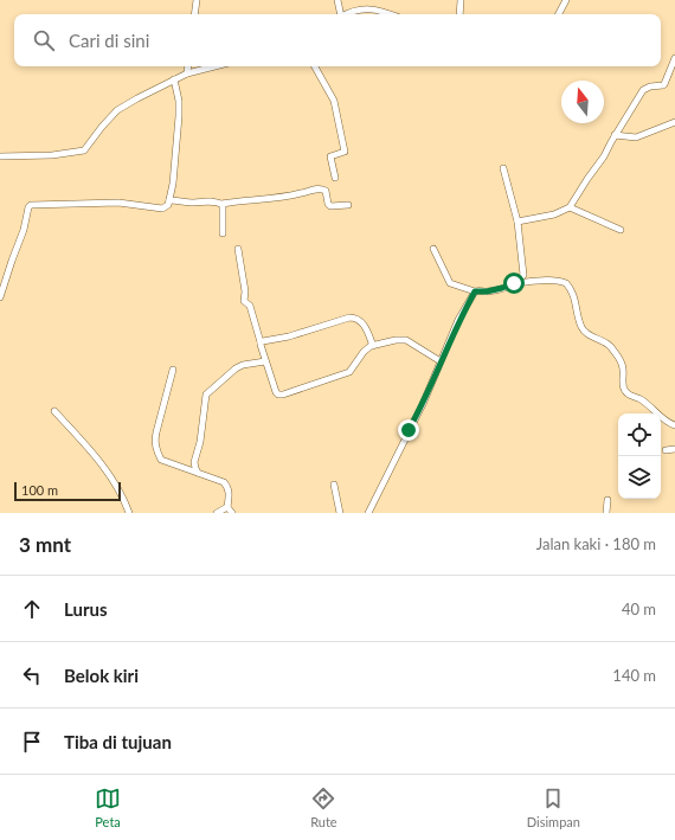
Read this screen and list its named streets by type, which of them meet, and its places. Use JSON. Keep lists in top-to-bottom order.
{
  "scale_bar": "100 m",
  "north": "top",
  "page": {
    "search": "Cari di sini",
    "scale": "100 m",
    "heading": ["3 mnt", "Jalan kaki · 180 m"],
    "list": [
      ["Lurus", "40 m"],
      ["Belok kiri", "140 m"],
      "Tiba di tujuan"
    ],
    "nav": ["Peta", "Rute", "Disimpan"]
  }
}
